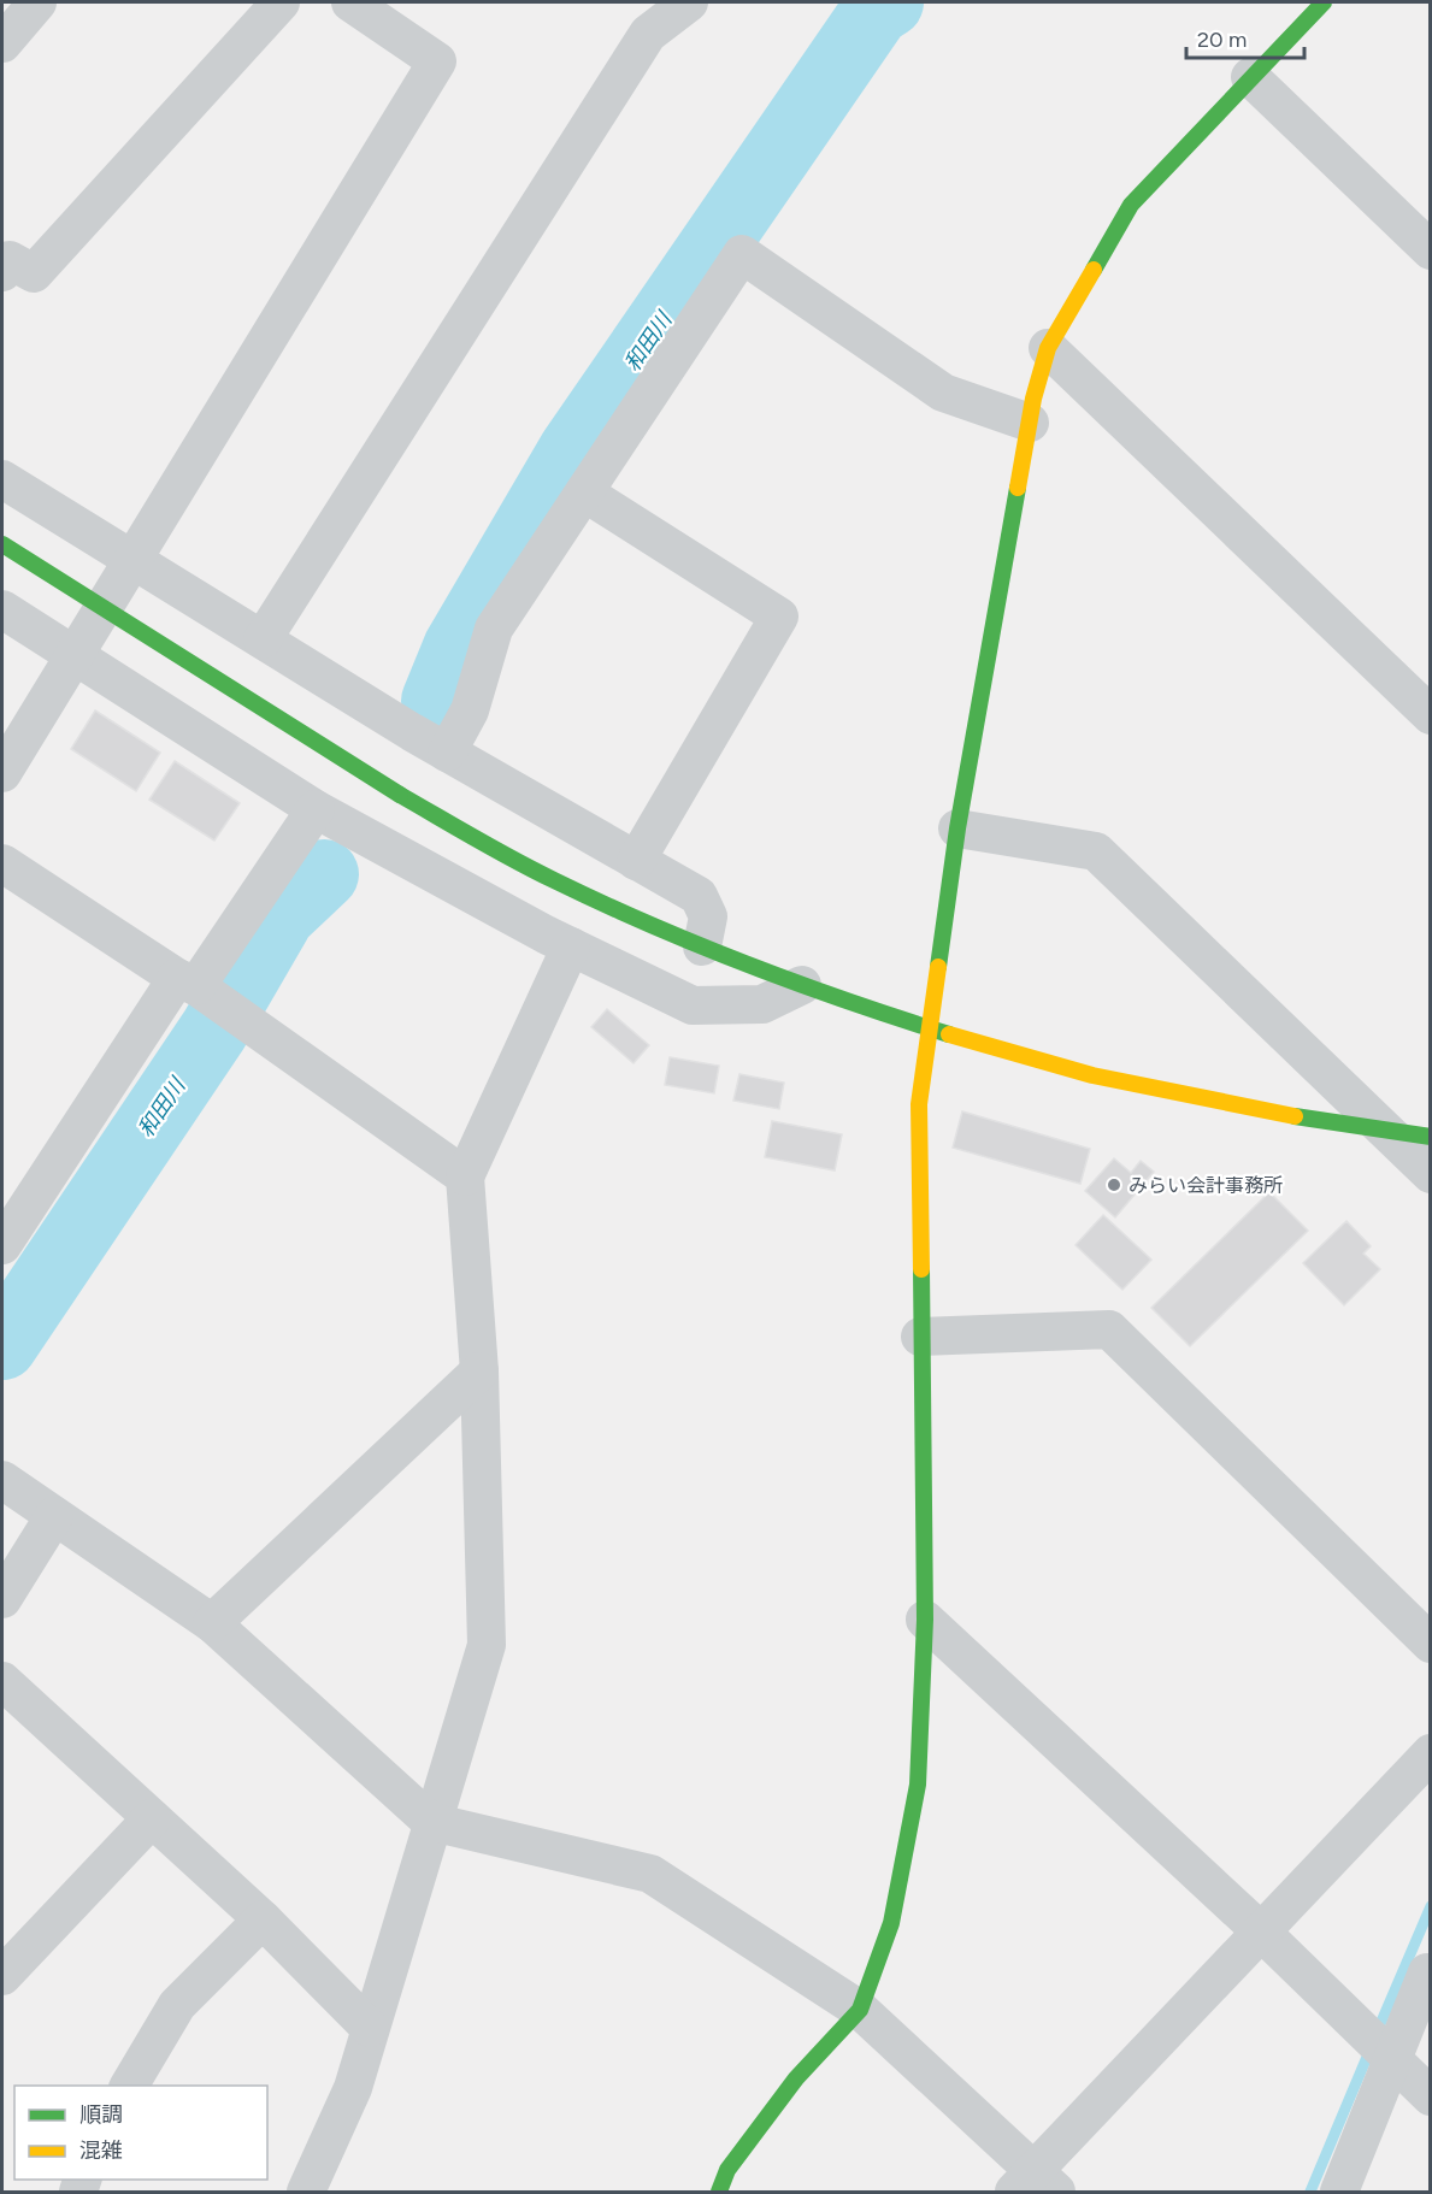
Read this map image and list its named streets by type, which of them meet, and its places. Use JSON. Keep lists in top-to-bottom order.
{
  "water": ["和田川"],
  "places": ["みらい会計事務所"],
  "legend": ["順調", "混雑"],
  "scale_bar": "20 m"
}
